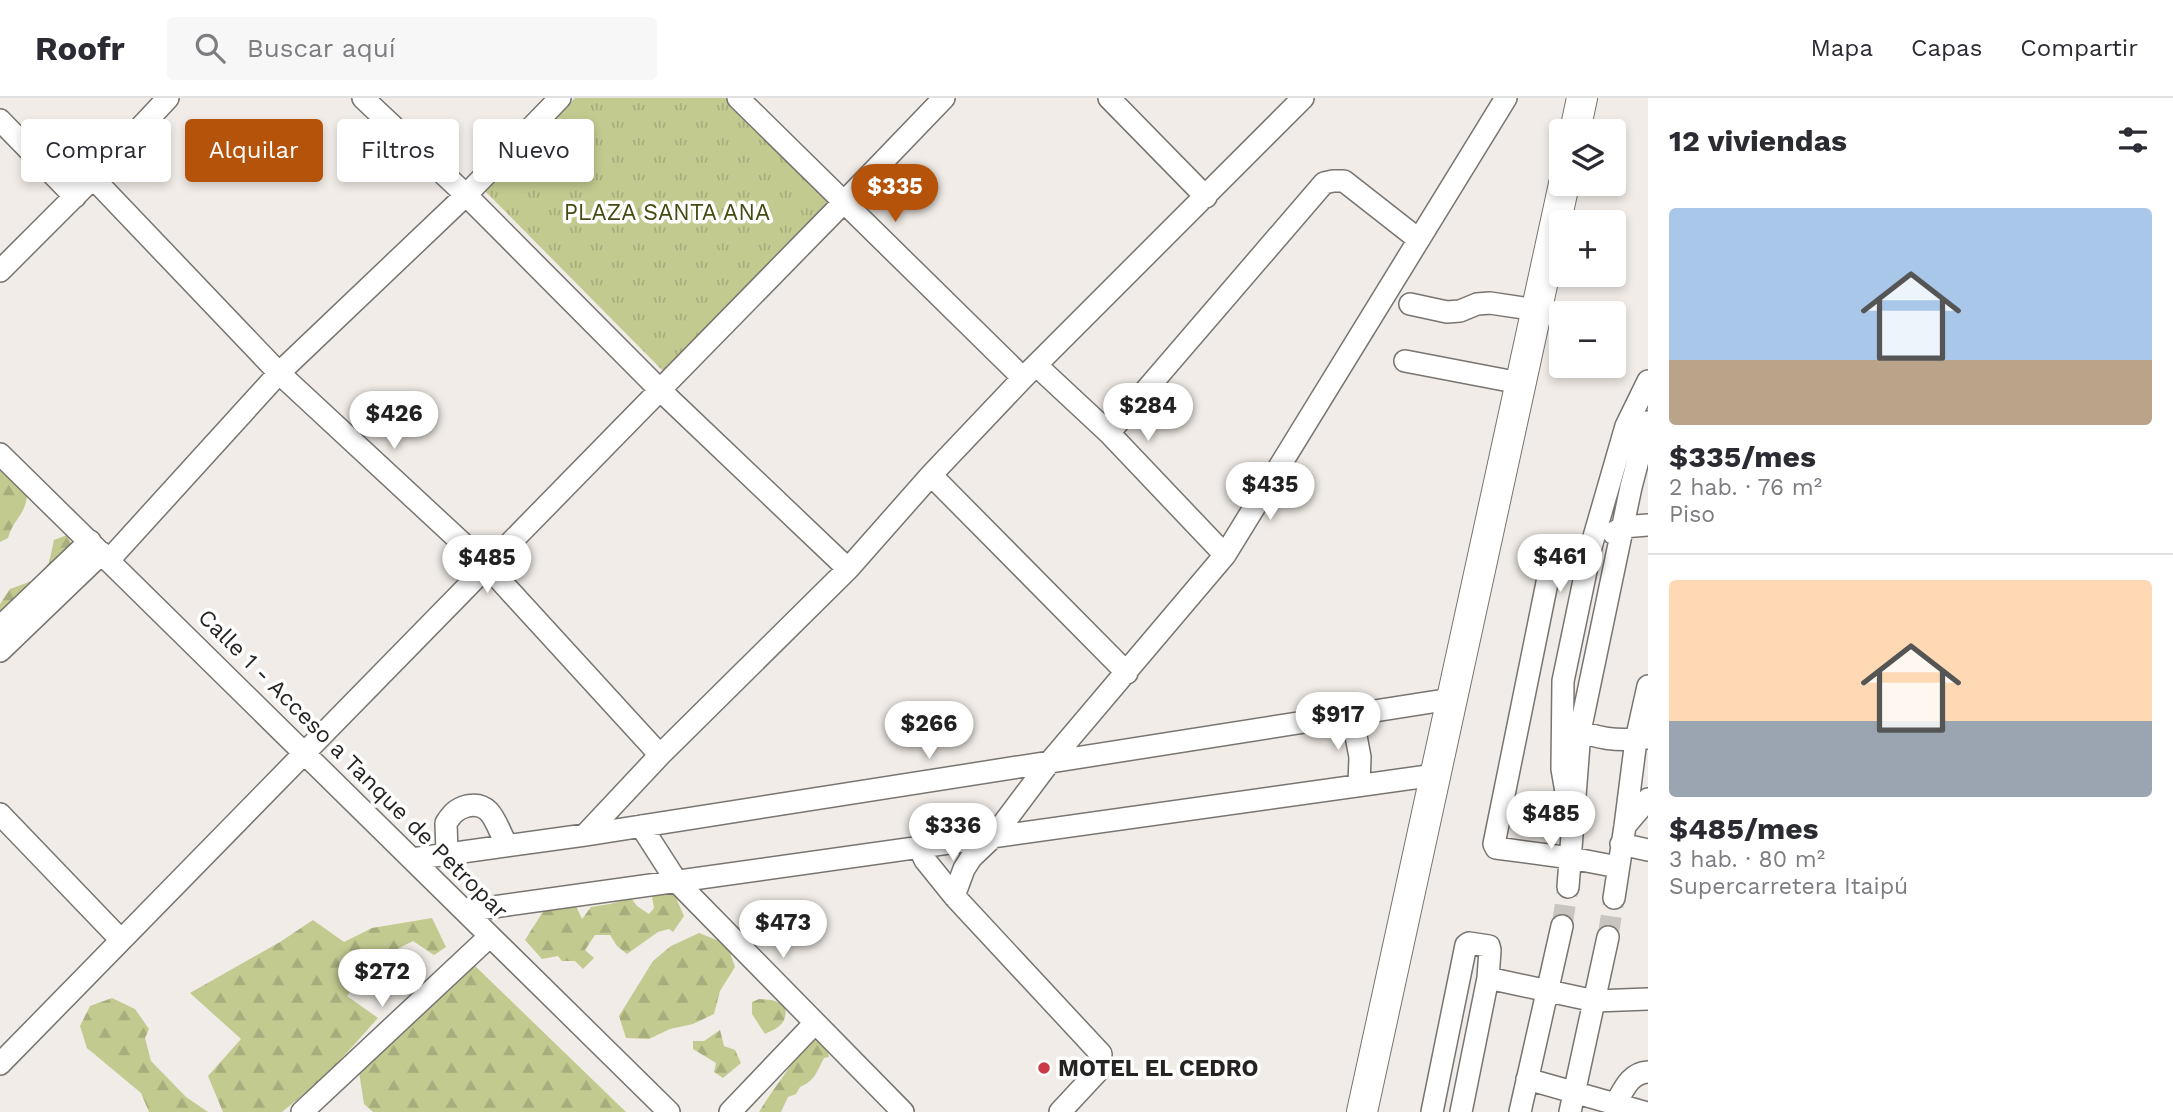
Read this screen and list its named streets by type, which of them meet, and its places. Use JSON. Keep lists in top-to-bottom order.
{
  "streets": {
    "street": ["Calle 1 - Acceso a Tanque de Petropar"]
  },
  "parks": ["PLAZA SANTA ANA"],
  "places": ["MOTEL EL CEDRO"],
  "page": {
    "header": "Roofr",
    "search": "Buscar aquí",
    "nav": ["Mapa", "Capas", "Compartir"],
    "heading": "12 viviendas",
    "map_buttons": ["+", "−"],
    "chip": [
      "Comprar",
      "Alquilar",
      "Filtros",
      "Nuevo"
    ],
    "price": [
      "$335",
      "$284",
      "$426",
      "$435",
      "$461",
      "$485",
      "$917",
      "$266",
      "$485",
      "$336",
      "$473",
      "$272"
    ],
    "list": [
      {
        "name": "$335/mes",
        "note": "2 hab. · 76 m² · Piso"
      },
      {
        "name": "$485/mes",
        "note": "3 hab. · 80 m² · Supercarretera Itaipú"
      }
    ]
  }
}
